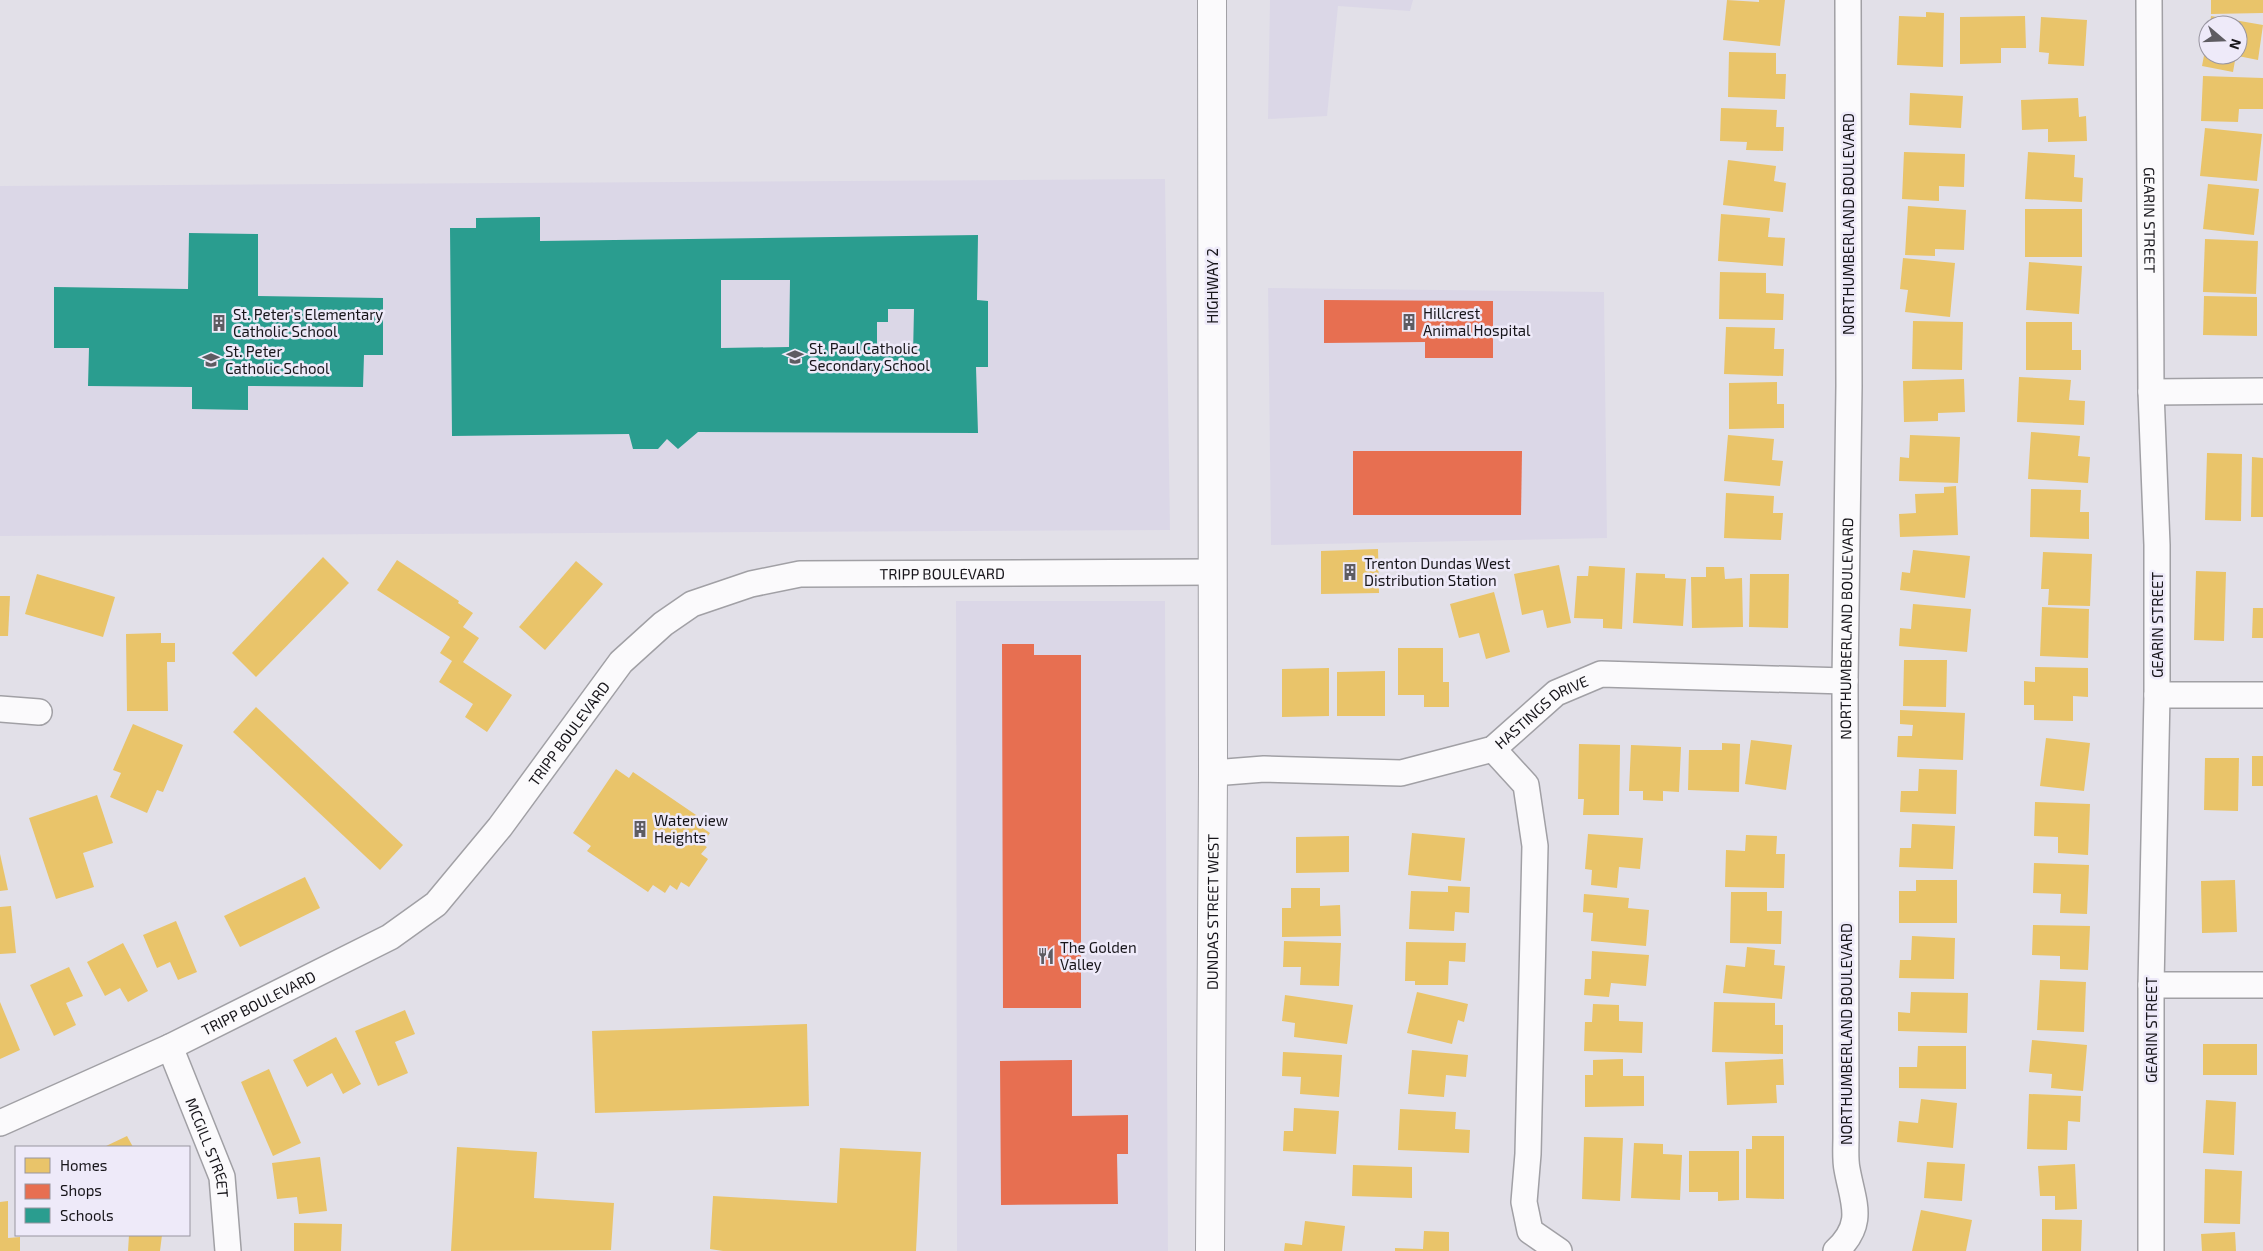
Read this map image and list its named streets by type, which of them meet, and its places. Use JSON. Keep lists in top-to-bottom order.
{
  "streets": {
    "main road": ["HIGHWAY 2", "DUNDAS STREET WEST"],
    "street": [
      "GEARIN STREET",
      "NORTHUMBERLAND BOULEVARD",
      "TRIPP BOULEVARD",
      "HASTINGS DRIVE",
      "MCGILL STREET"
    ]
  },
  "crossings": [
    ["NORTHUMBERLAND BOULEVARD", "HASTINGS DRIVE"],
    ["HIGHWAY 2", "TRIPP BOULEVARD"],
    ["HIGHWAY 2", "DUNDAS STREET WEST"],
    ["TRIPP BOULEVARD", "DUNDAS STREET WEST"],
    ["TRIPP BOULEVARD", "MCGILL STREET"],
    ["HASTINGS DRIVE", "DUNDAS STREET WEST"]
  ],
  "places": {
    "building": [
      "Hillcrest Animal Hospital",
      "St. Peter's Elementary Catholic School",
      "Trenton Dundas West Distribution Station",
      "Waterview Heights"
    ],
    "school or university": ["St. Paul Catholic Secondary School", "St. Peter Catholic School"],
    "restaurant": ["The Golden Valley"]
  },
  "legend": ["Homes", "Shops", "Schools"],
  "north": "right"
}
